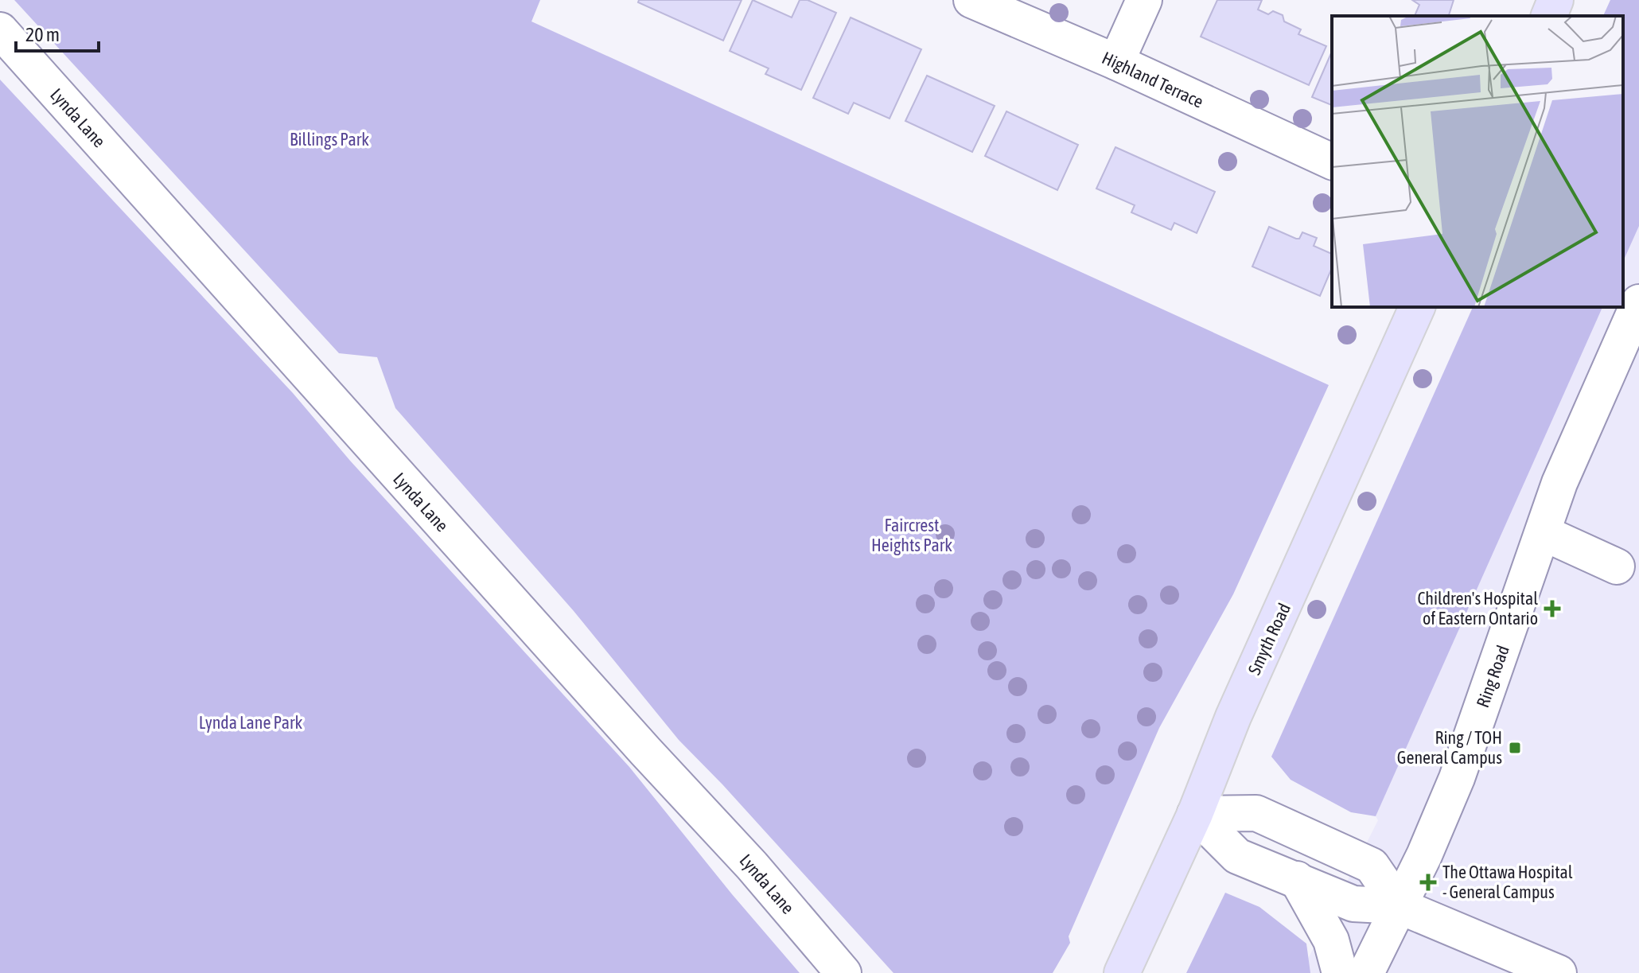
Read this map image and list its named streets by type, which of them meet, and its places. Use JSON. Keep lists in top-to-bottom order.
{
  "streets": {
    "main road": ["Smyth Road"],
    "street": ["Highland Terrace", "Lynda Lane", "Ring Road"]
  },
  "parks": ["Billings Park", "Faircrest Heights Park", "Lynda Lane Park"],
  "places": {
    "health": ["Children's Hospital of Eastern Ontario", "The Ottawa Hospital - General Campus"],
    "transit": ["Ring / TOH General Campus"]
  },
  "scale_bar": "20 m"
}
